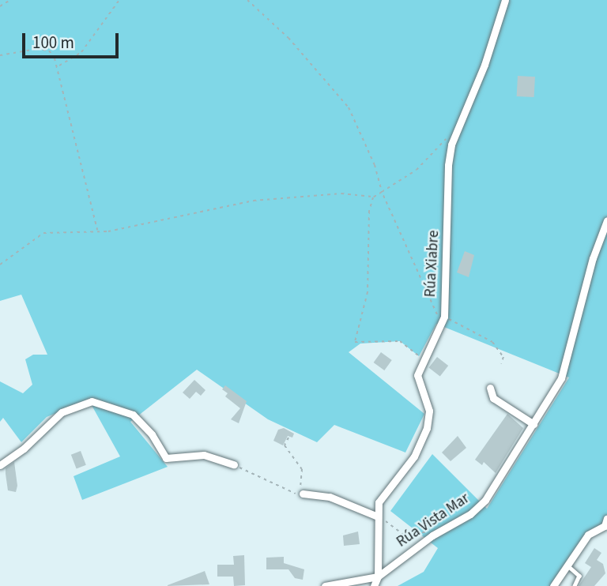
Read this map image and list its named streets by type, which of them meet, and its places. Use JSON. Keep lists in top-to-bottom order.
{
  "streets": {
    "street": ["Rúa Xiabre", "Rúa Vista Mar"]
  },
  "crossings": [
    ["Rúa Xiabre", "Rúa Vista Mar"]
  ],
  "scale_bar": "100 m"
}
